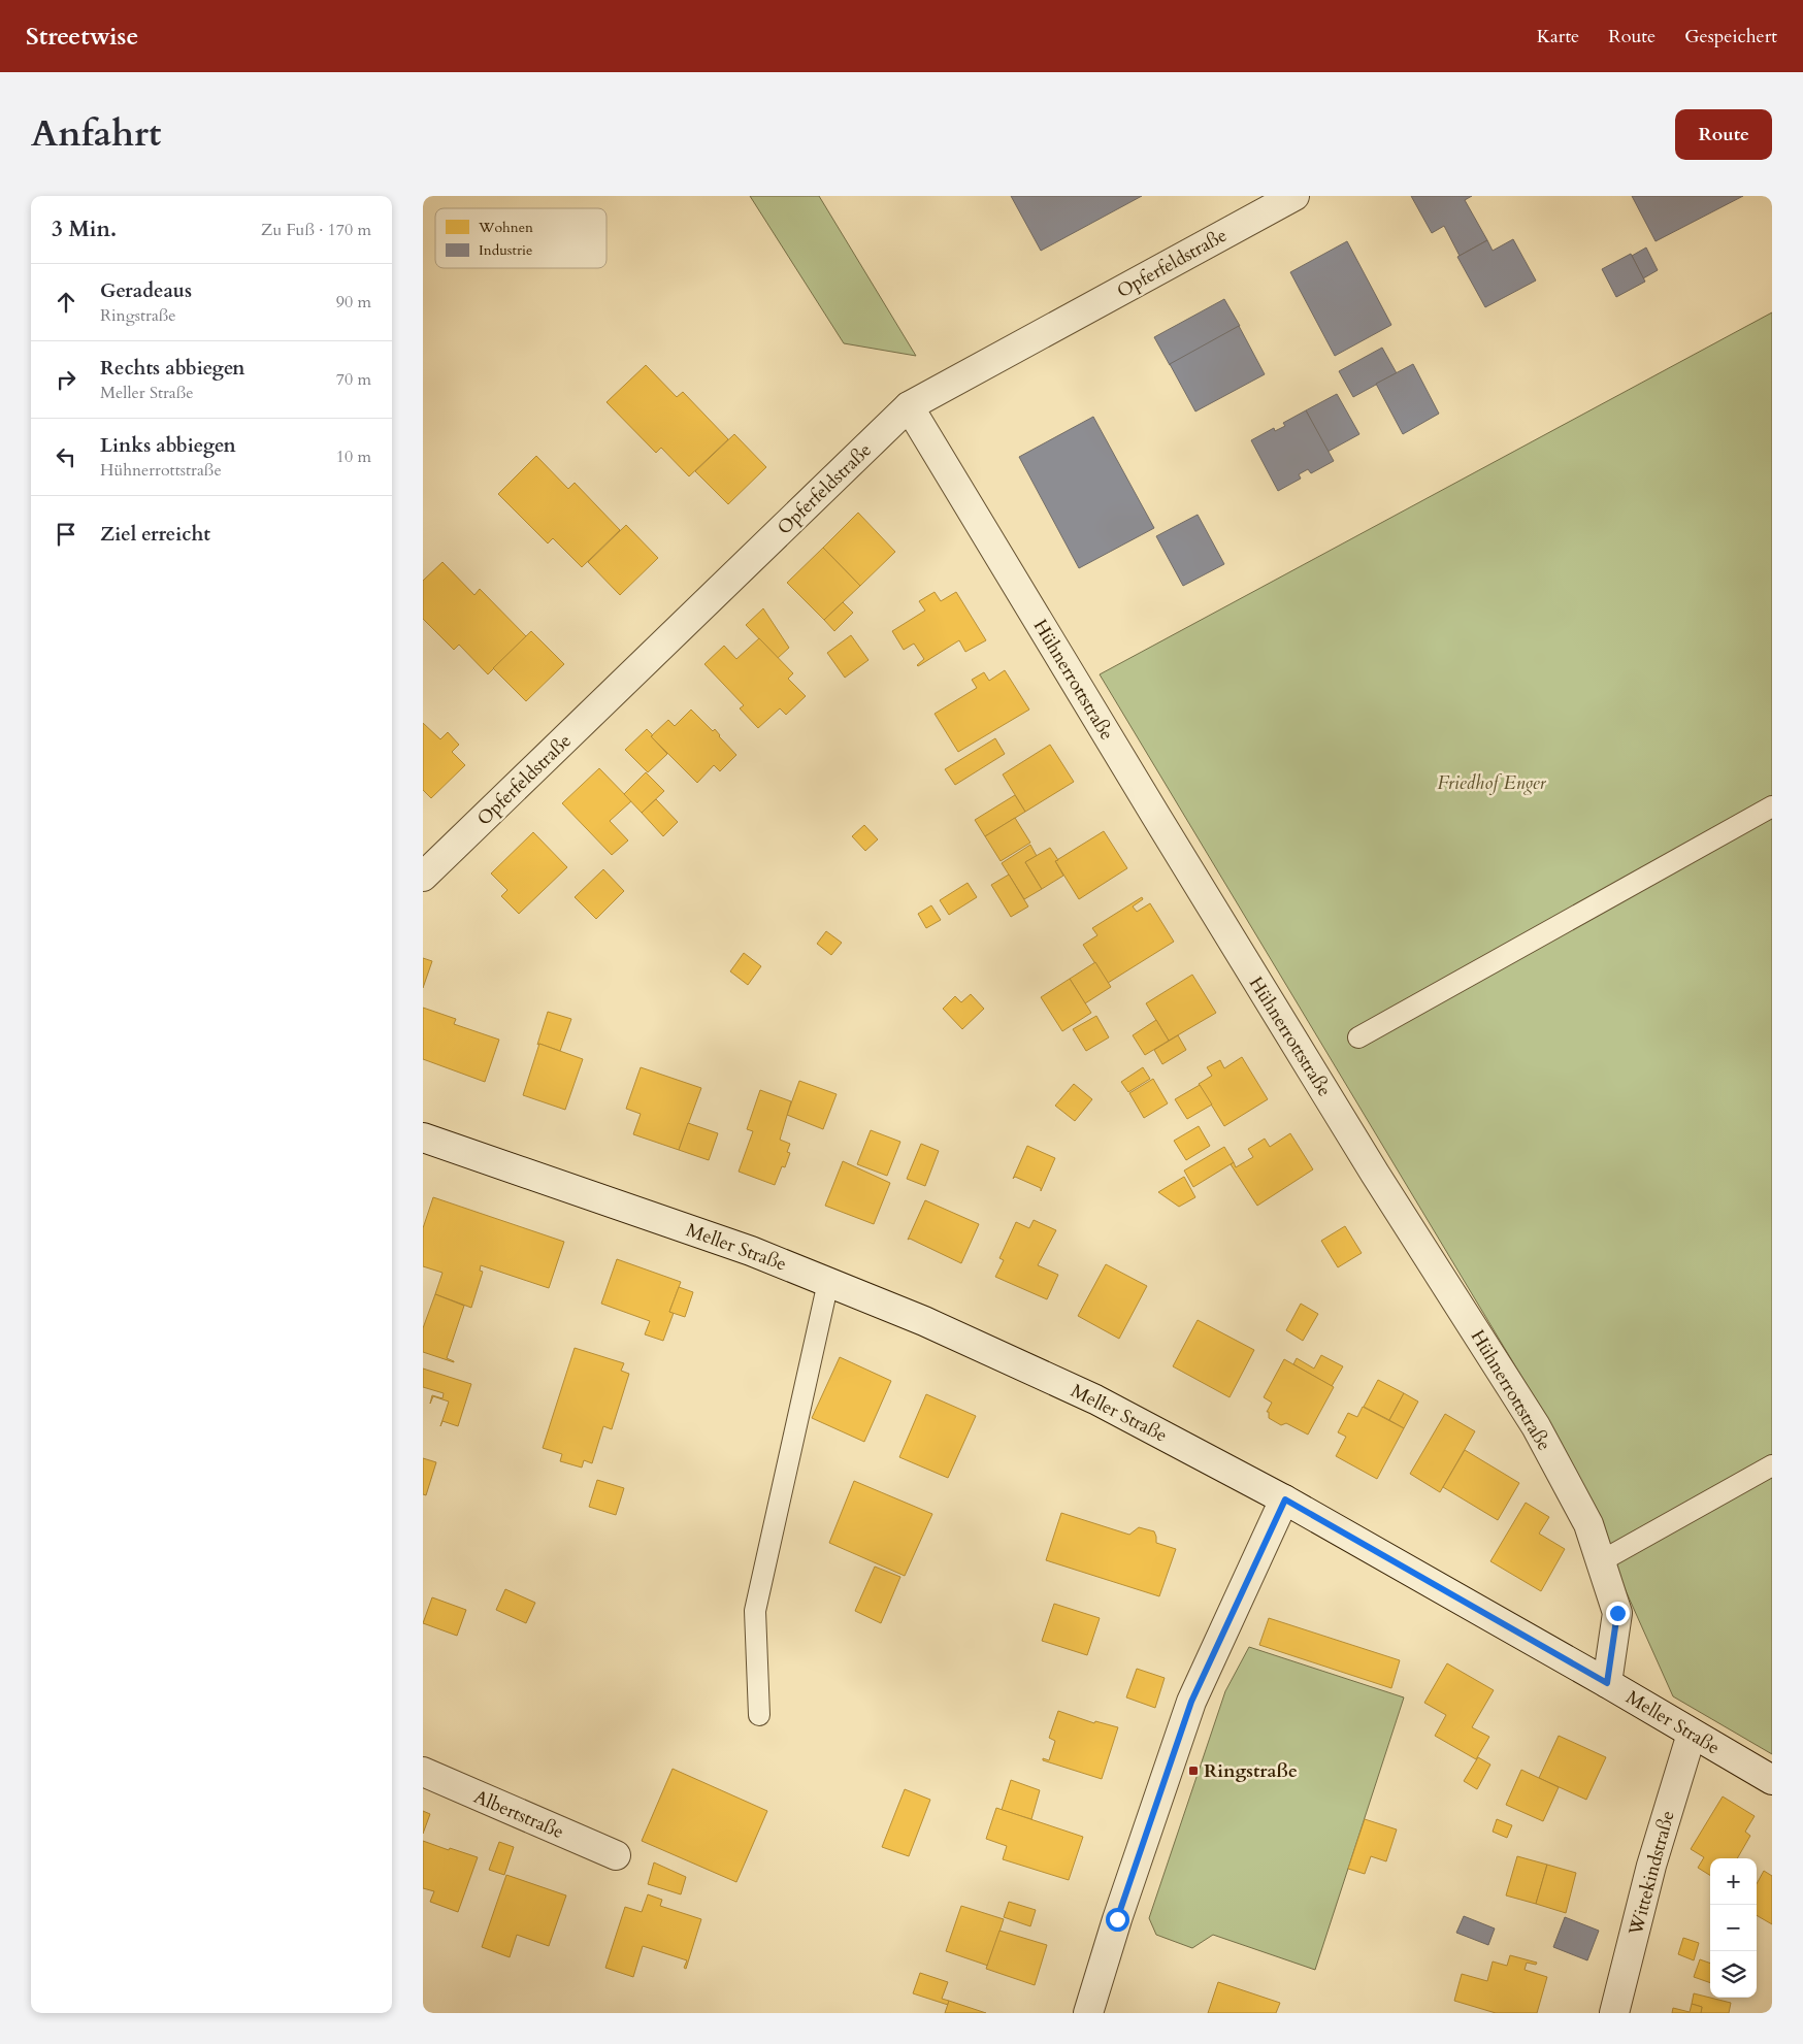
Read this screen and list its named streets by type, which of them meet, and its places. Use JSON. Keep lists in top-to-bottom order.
{
  "streets": {
    "street": [
      "Opferfeldstraße",
      "Hühnerrottstraße",
      "Meller Straße",
      "Albertstraße",
      "Wittekindstraße"
    ]
  },
  "crossings": [
    ["Opferfeldstraße", "Hühnerrottstraße"],
    ["Hühnerrottstraße", "Meller Straße"],
    ["Meller Straße", "Wittekindstraße"]
  ],
  "parks": ["Friedhof Enger"],
  "places": {
    "transit": ["Ringstraße"]
  },
  "legend": ["Wohnen", "Industrie"],
  "page": {
    "header": "Streetwise",
    "nav": ["Karte", "Route", "Gespeichert"],
    "title": "Anfahrt",
    "buttons": "Route",
    "heading": ["3 Min.", "Zu Fuß · 170 m"],
    "list": [
      ["Geradeaus", "Ringstraße", "90 m"],
      ["Rechts abbiegen", "Meller Straße", "70 m"],
      ["Links abbiegen", "Hühnerrottstraße", "10 m"],
      "Ziel erreicht"
    ],
    "map_buttons": ["+", "−"]
  }
}
